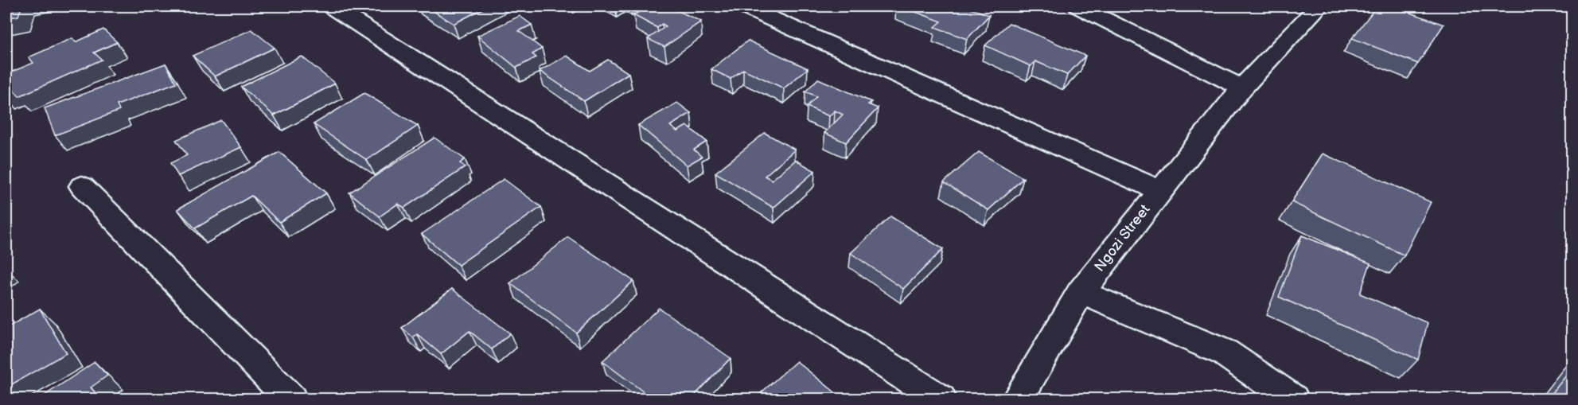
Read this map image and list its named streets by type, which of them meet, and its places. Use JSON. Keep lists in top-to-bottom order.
{
  "streets": {
    "street": ["Ngozi Street"]
  }
}
